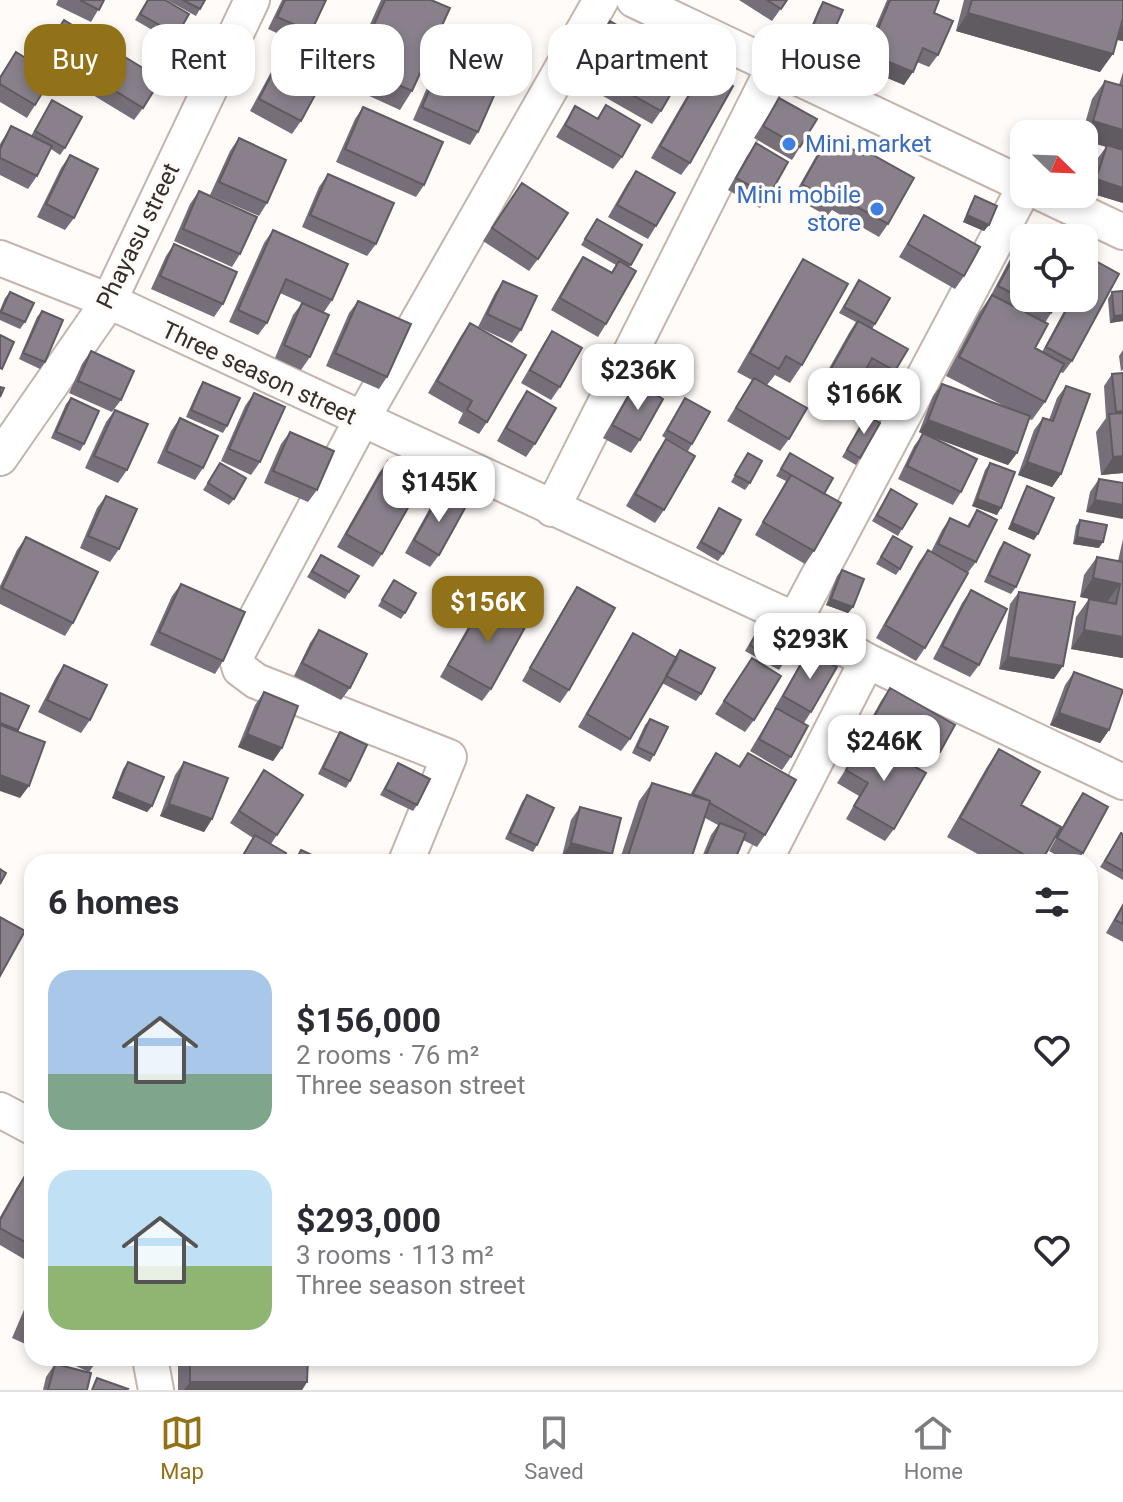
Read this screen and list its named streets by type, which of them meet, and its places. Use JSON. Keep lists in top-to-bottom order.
{
  "streets": {
    "street": ["Phayasu street", "Three season street"]
  },
  "crossings": [
    ["Phayasu street", "Three season street"]
  ],
  "places": ["Mini market", "Mini mobile store"],
  "north": "bottom right",
  "page": {
    "chip": [
      "Buy",
      "Rent",
      "Filters",
      "New",
      "Apartment",
      "House"
    ],
    "price": [
      "$236K",
      "$166K",
      "$145K",
      "$156K",
      "$293K",
      "$246K"
    ],
    "heading": "6 homes",
    "list": [
      {
        "name": "$156,000",
        "note": "2 rooms · 76 m² · Three season street"
      },
      {
        "name": "$293,000",
        "note": "3 rooms · 113 m² · Three season street"
      }
    ],
    "tabs": ["Map", "Saved", "Home"]
  }
}
